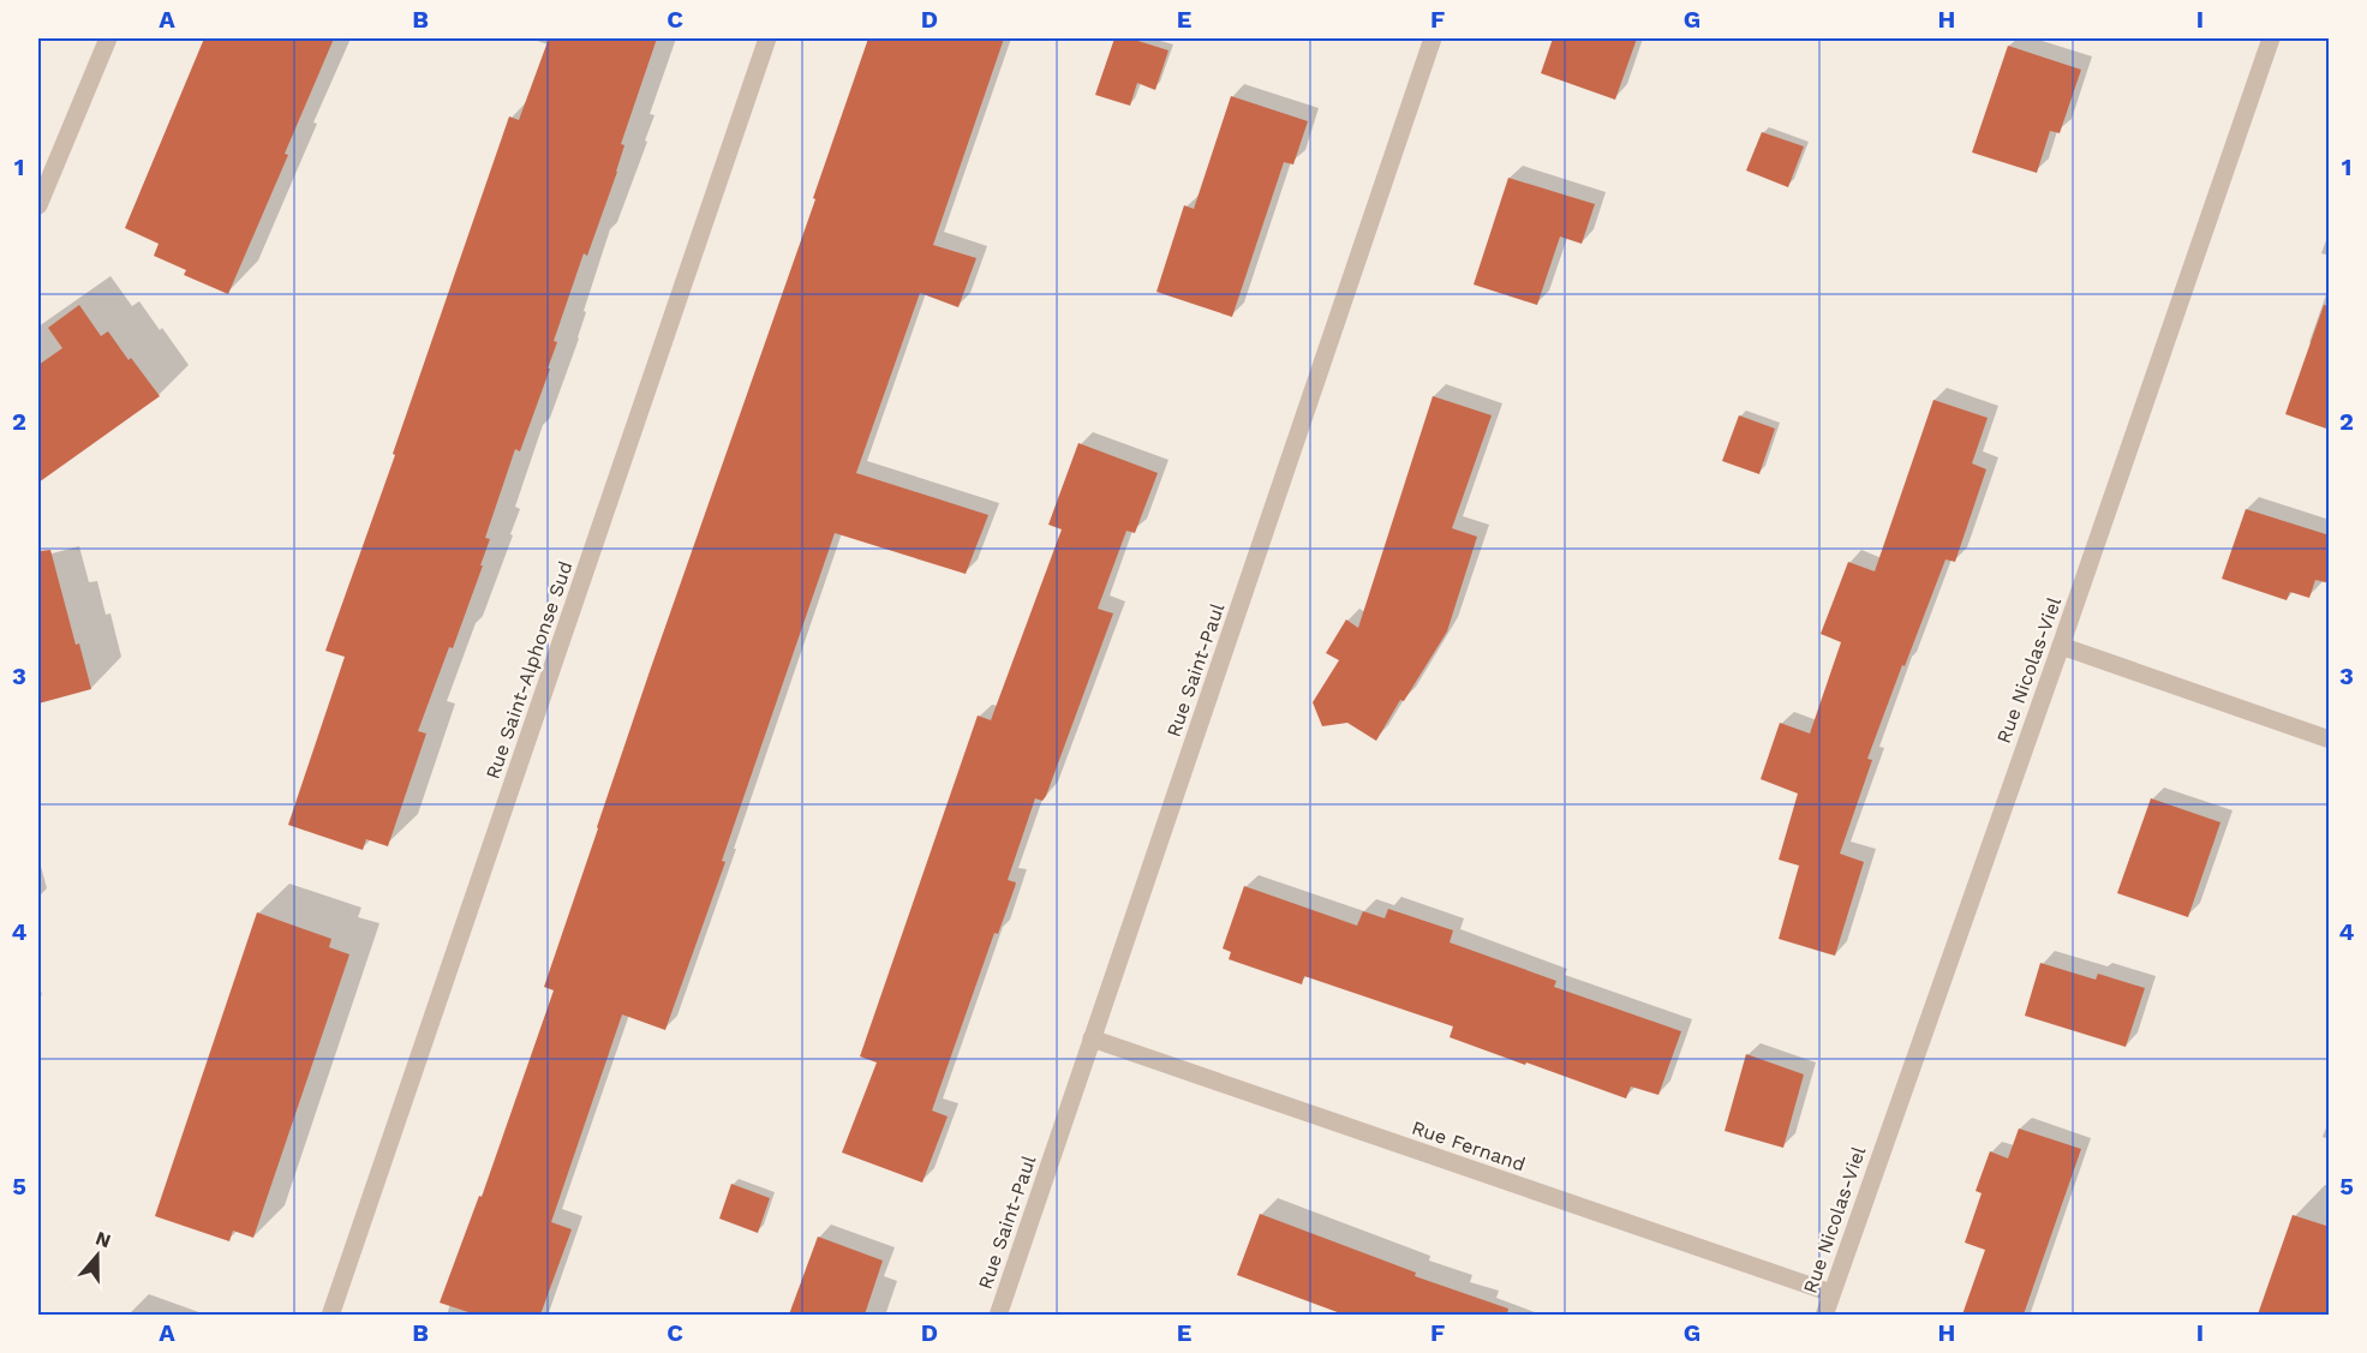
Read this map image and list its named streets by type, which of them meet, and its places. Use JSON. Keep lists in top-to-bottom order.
{
  "streets": {
    "street": [
      "Rue Saint-Alphonse Sud",
      "Rue Saint-Paul",
      "Rue Nicolas-Viel",
      "Rue Fernand"
    ]
  },
  "crossings": [
    ["Rue Saint-Paul", "Rue Fernand"],
    ["Rue Nicolas-Viel", "Rue Fernand"]
  ],
  "north": "top",
  "grid": {
    "columns": [
      "A",
      "B",
      "C",
      "D",
      "E",
      "F",
      "G",
      "H",
      "I"
    ],
    "rows": [
      "1",
      "2",
      "3",
      "4",
      "5"
    ]
  }
}
